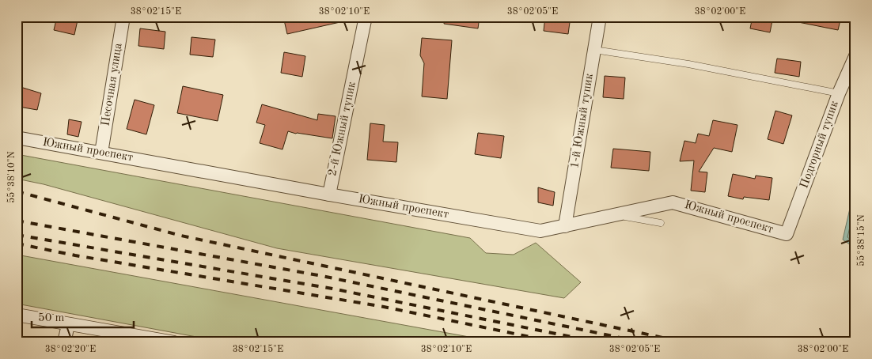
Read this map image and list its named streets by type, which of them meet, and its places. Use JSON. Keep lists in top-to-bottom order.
{
  "streets": {
    "street": [
      "Песочная улица",
      "1-й Южный тупик",
      "2-й Южный тупик",
      "Подгорный тупик",
      "Южный проспект"
    ]
  },
  "crossings": [
    ["Песочная улица", "Южный проспект"],
    ["1-й Южный тупик", "Южный проспект"],
    ["2-й Южный тупик", "Южный проспект"],
    ["Подгорный тупик", "Южный проспект"]
  ],
  "scale_bar": "50 m",
  "coordinates": [
    "38°02'15\"E",
    "38°02'10\"E",
    "38°02'05\"E",
    "38°02'00\"E",
    "55°38'10\"N",
    "55°38'15\"N",
    "38°02'20\"E"
  ]
}
